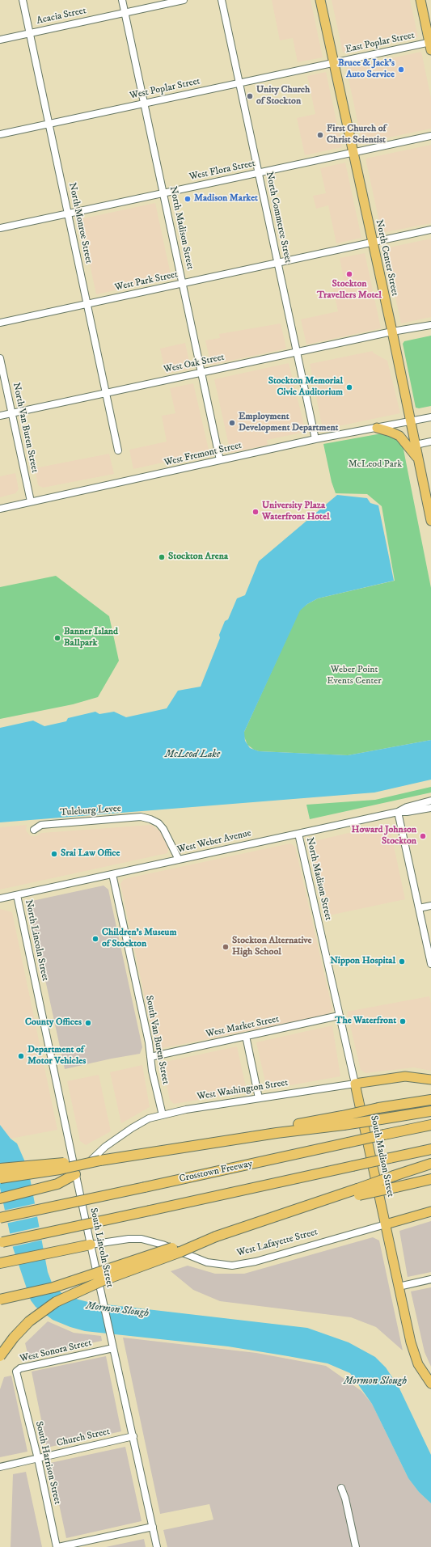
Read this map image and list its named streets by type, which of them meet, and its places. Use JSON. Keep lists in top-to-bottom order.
{
  "streets": {
    "highway": ["Crosstown Freeway"],
    "main road": [
      "North Center Street",
      "West Washington Street",
      "South Madison Street",
      "West Lafayette Street"
    ],
    "street": [
      "Acacia Street",
      "East Poplar Street",
      "West Poplar Street",
      "West Flora Street",
      "North Commerce Street",
      "North Monroe Street",
      "North Madison Street",
      "West Park Street",
      "West Oak Street",
      "North Van Buren Street",
      "West Fremont Street",
      "Tuleburg Levee",
      "West Weber Avenue",
      "North Lincoln Street",
      "West Market Street",
      "South Van Buren Street",
      "South Lincoln Street",
      "West Sonora Street",
      "Church Street",
      "South Harrison Street"
    ]
  },
  "crossings": [
    ["Acacia Street", "North Monroe Street"],
    ["Acacia Street", "North Madison Street"],
    ["East Poplar Street", "West Poplar Street"],
    ["East Poplar Street", "North Center Street"],
    ["West Poplar Street", "North Commerce Street"],
    ["West Poplar Street", "North Monroe Street"],
    ["West Poplar Street", "North Madison Street"],
    ["West Poplar Street", "North Center Street"],
    ["West Flora Street", "North Commerce Street"],
    ["West Flora Street", "North Monroe Street"],
    ["West Flora Street", "North Madison Street"],
    ["West Flora Street", "North Center Street"],
    ["North Commerce Street", "West Park Street"],
    ["North Commerce Street", "West Oak Street"],
    ["North Commerce Street", "West Fremont Street"],
    ["North Monroe Street", "West Park Street"],
    ["North Monroe Street", "West Oak Street"],
    ["North Madison Street", "West Park Street"],
    ["North Madison Street", "West Oak Street"],
    ["North Madison Street", "West Fremont Street"],
    ["North Madison Street", "West Weber Avenue"],
    ["North Madison Street", "South Madison Street"],
    ["North Center Street", "West Park Street"],
    ["North Center Street", "West Oak Street"],
    ["North Center Street", "West Fremont Street"],
    ["West Oak Street", "North Van Buren Street"],
    ["North Van Buren Street", "West Fremont Street"],
    ["Tuleburg Levee", "West Weber Avenue"],
    ["West Weber Avenue", "North Lincoln Street"],
    ["West Weber Avenue", "South Van Buren Street"],
    ["North Lincoln Street", "South Lincoln Street"],
    ["West Market Street", "South Van Buren Street"],
    ["West Market Street", "South Madison Street"],
    ["South Van Buren Street", "West Washington Street"],
    ["West Washington Street", "South Madison Street"],
    ["West Washington Street", "South Lincoln Street"],
    ["South Madison Street", "West Lafayette Street"],
    ["West Lafayette Street", "South Lincoln Street"],
    ["South Lincoln Street", "West Sonora Street"],
    ["South Lincoln Street", "Church Street"],
    ["West Sonora Street", "South Harrison Street"],
    ["Church Street", "South Harrison Street"]
  ],
  "water": ["McLeod Lake", "Mormon Slough"],
  "parks": ["McLeod Park", "Weber Point Events Center"],
  "places": [
    "Bruce & Jack's Auto Service",
    "Unity Church of Stockton",
    "First Church of Christ Scientist",
    "Madison Market",
    "Stockton Travellers Motel",
    "Stockton Memorial Civic Auditorium",
    "Employment Development Department",
    "University Plaza Waterfront Hotel",
    "Stockton Arena",
    "Banner Island Ballpark",
    "Howard Johnson Stockton",
    "Srai Law Office",
    "Children's Museum of Stockton",
    "Stockton Alternative High School",
    "Nippon Hospital",
    "The Waterfront",
    "County Offices",
    "Department of Motor Vehicles"
  ]
}
